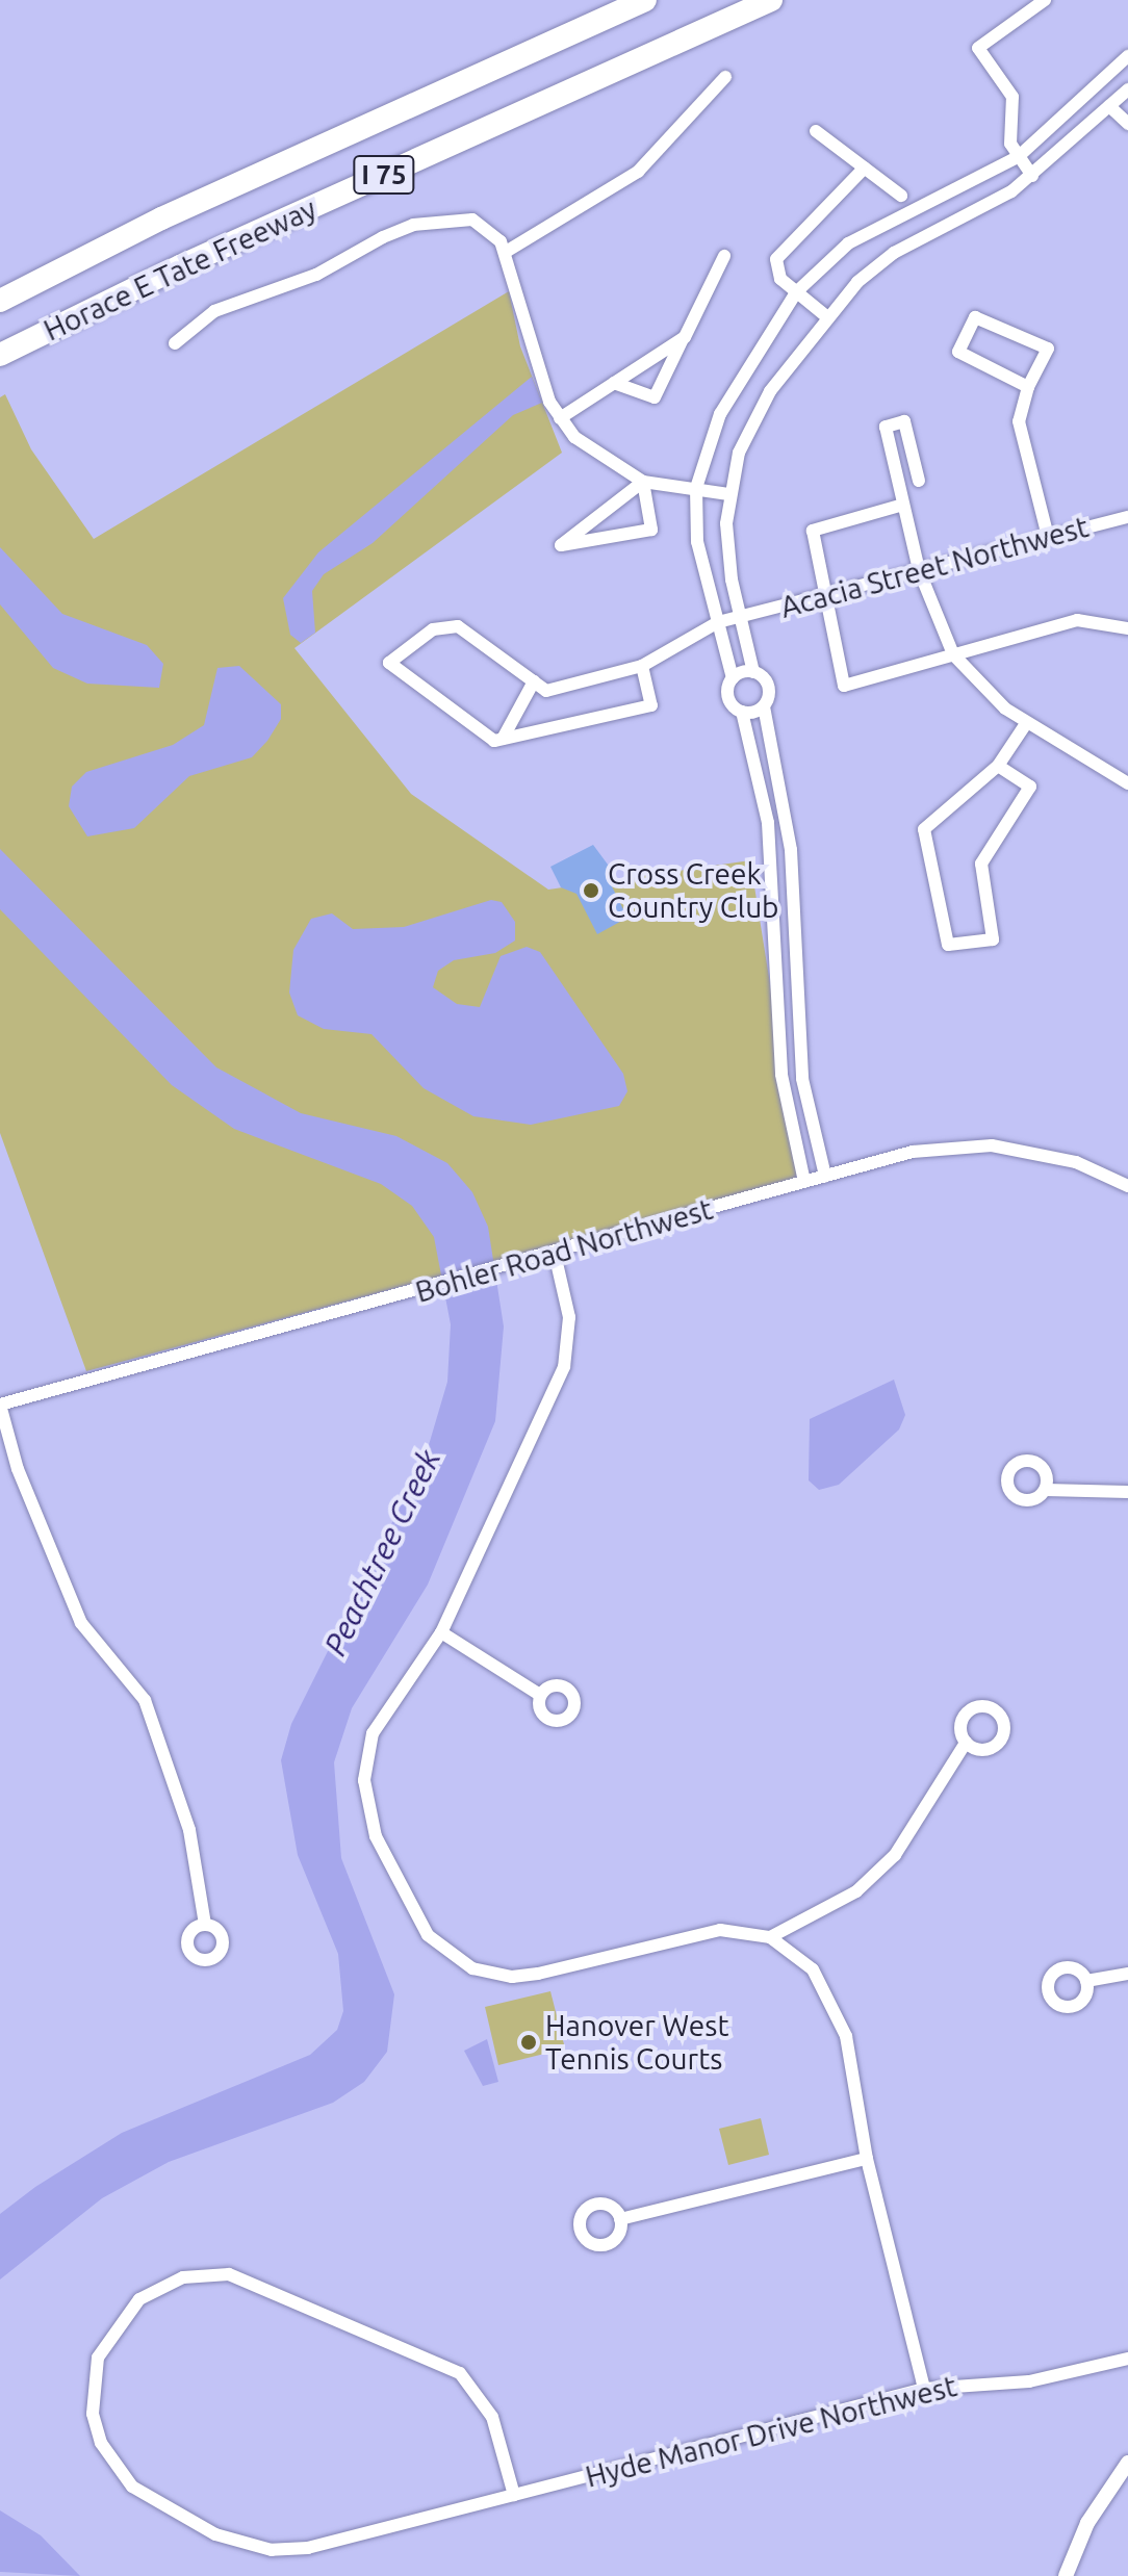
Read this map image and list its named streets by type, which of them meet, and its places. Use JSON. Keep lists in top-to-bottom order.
{
  "streets": {
    "highway": ["I 75", "Horace E Tate Freeway"],
    "street": ["Acacia Street Northwest", "Bohler Road Northwest", "Hyde Manor Drive Northwest"]
  },
  "water": ["Peachtree Creek"],
  "places": ["Cross Creek Country Club", "Hanover West Tennis Courts"]
}
